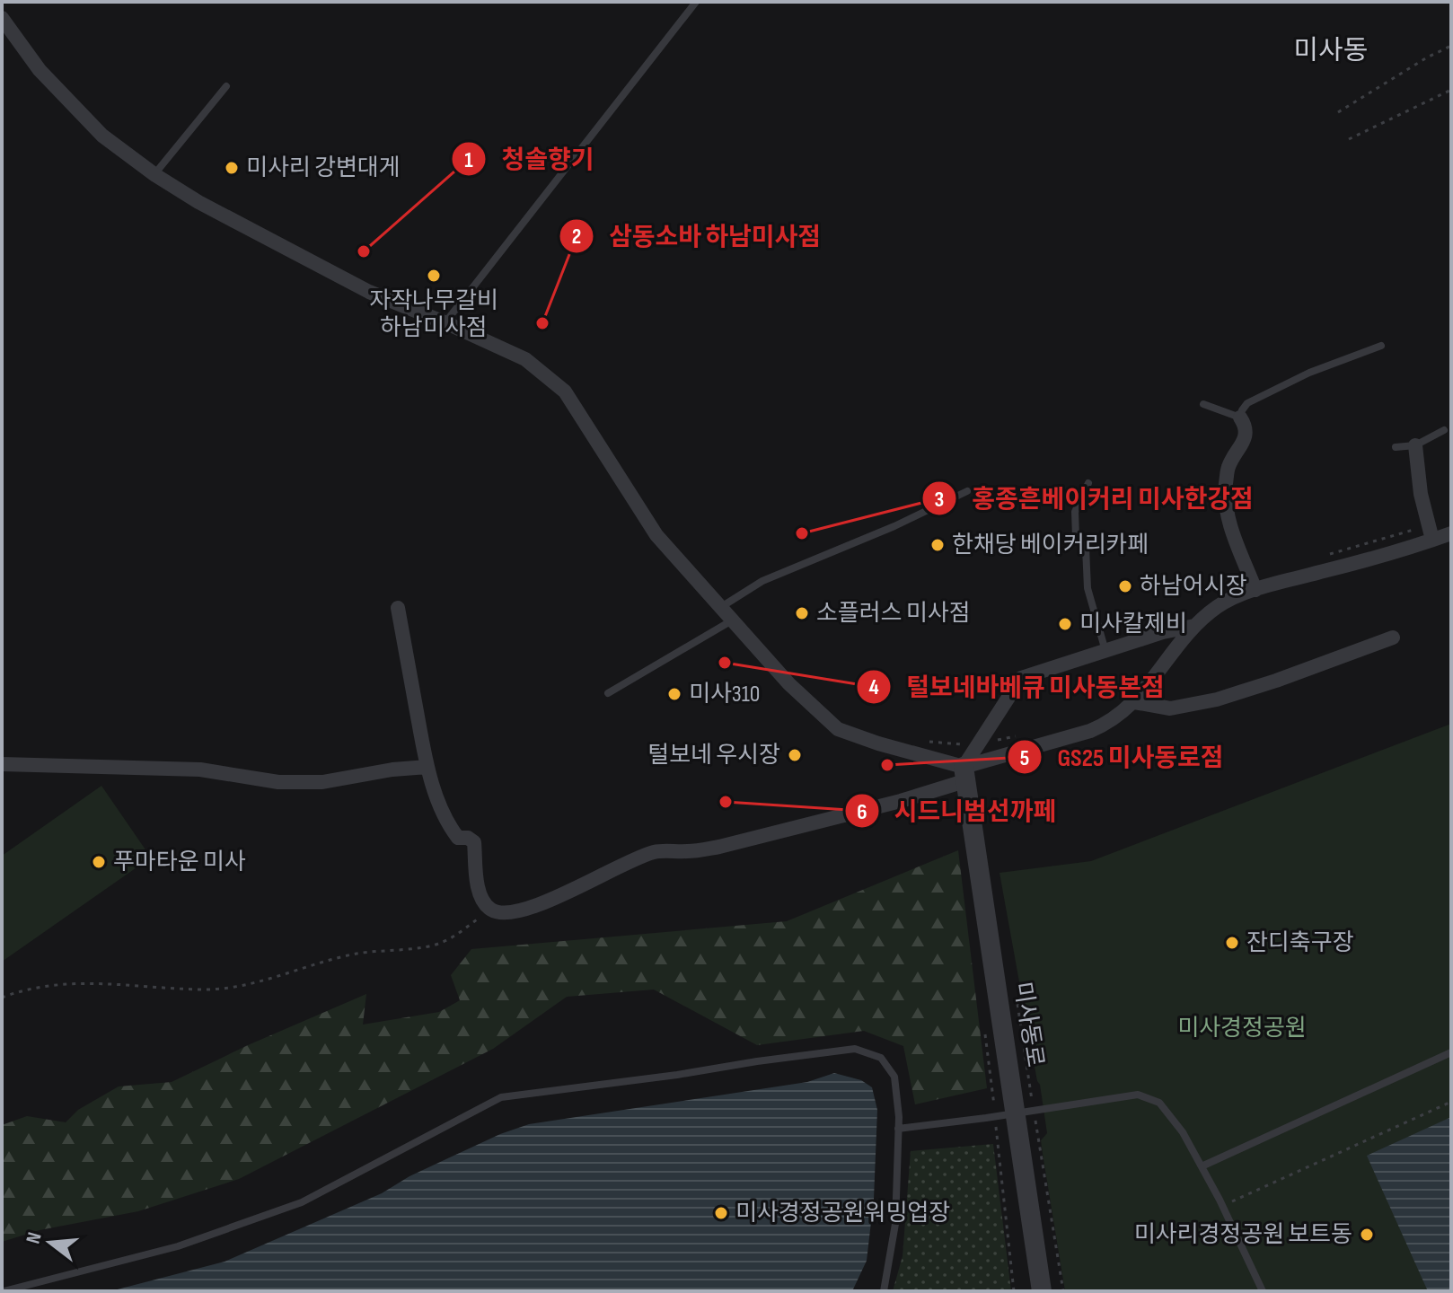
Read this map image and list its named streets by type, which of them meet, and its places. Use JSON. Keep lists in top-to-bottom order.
{
  "streets": {
    "street": ["미사동로"]
  },
  "districts": ["미사동"],
  "parks": ["미사경정공원"],
  "places": [
    "미사리 강변대게",
    "청솔향기",
    "자작나무갈비 하남미사점",
    "삼동소바 하남미사점",
    "홍종흔베이커리 미사한강점",
    "한채당 베이커리카페",
    "하남어시장",
    "소플러스 미사점",
    "미사칼제비",
    "털보네바베큐 미사동본점",
    "미사310",
    "털보네 우시장",
    "GS25 미사동로점",
    "시드니범선까페",
    "푸마타운 미사",
    "잔디축구장",
    "미사경정공원워밍업장",
    "미사리경정공원 보트동"
  ],
  "north": "left"
}
